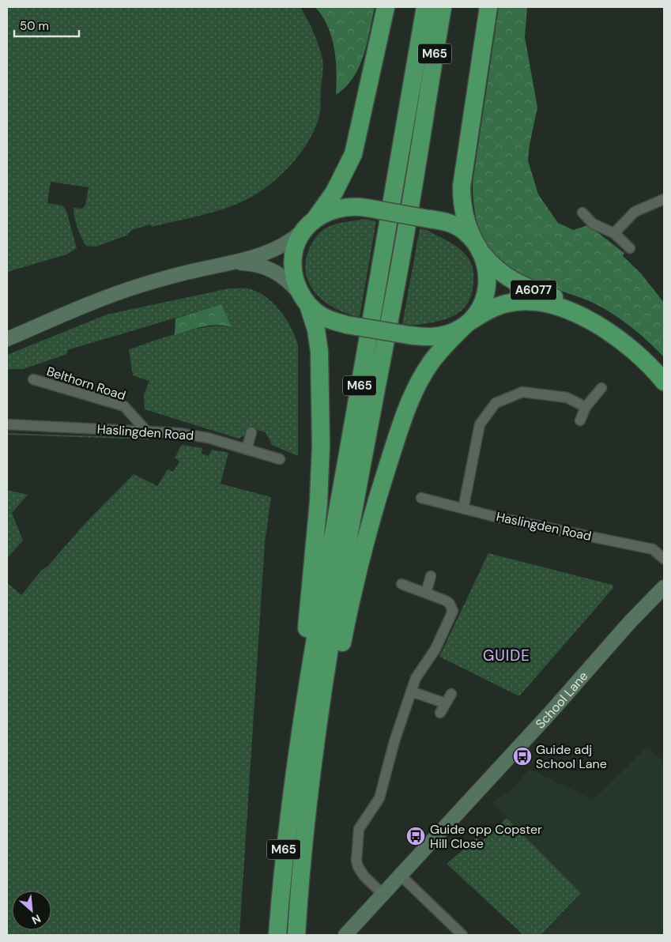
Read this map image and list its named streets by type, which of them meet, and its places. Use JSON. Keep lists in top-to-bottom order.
{
  "streets": {
    "highway": ["M65", "A6077"],
    "main road": ["School Lane"],
    "street": ["Belthorn Road", "Haslingden Road"]
  },
  "crossings": [
    ["Belthorn Road", "Haslingden Road"]
  ],
  "districts": ["GUIDE"],
  "places": {
    "bus stop": ["Guide adj School Lane", "Guide opp Copster Hill Close"]
  },
  "scale_bar": "50 m",
  "north": "bottom right"
}
